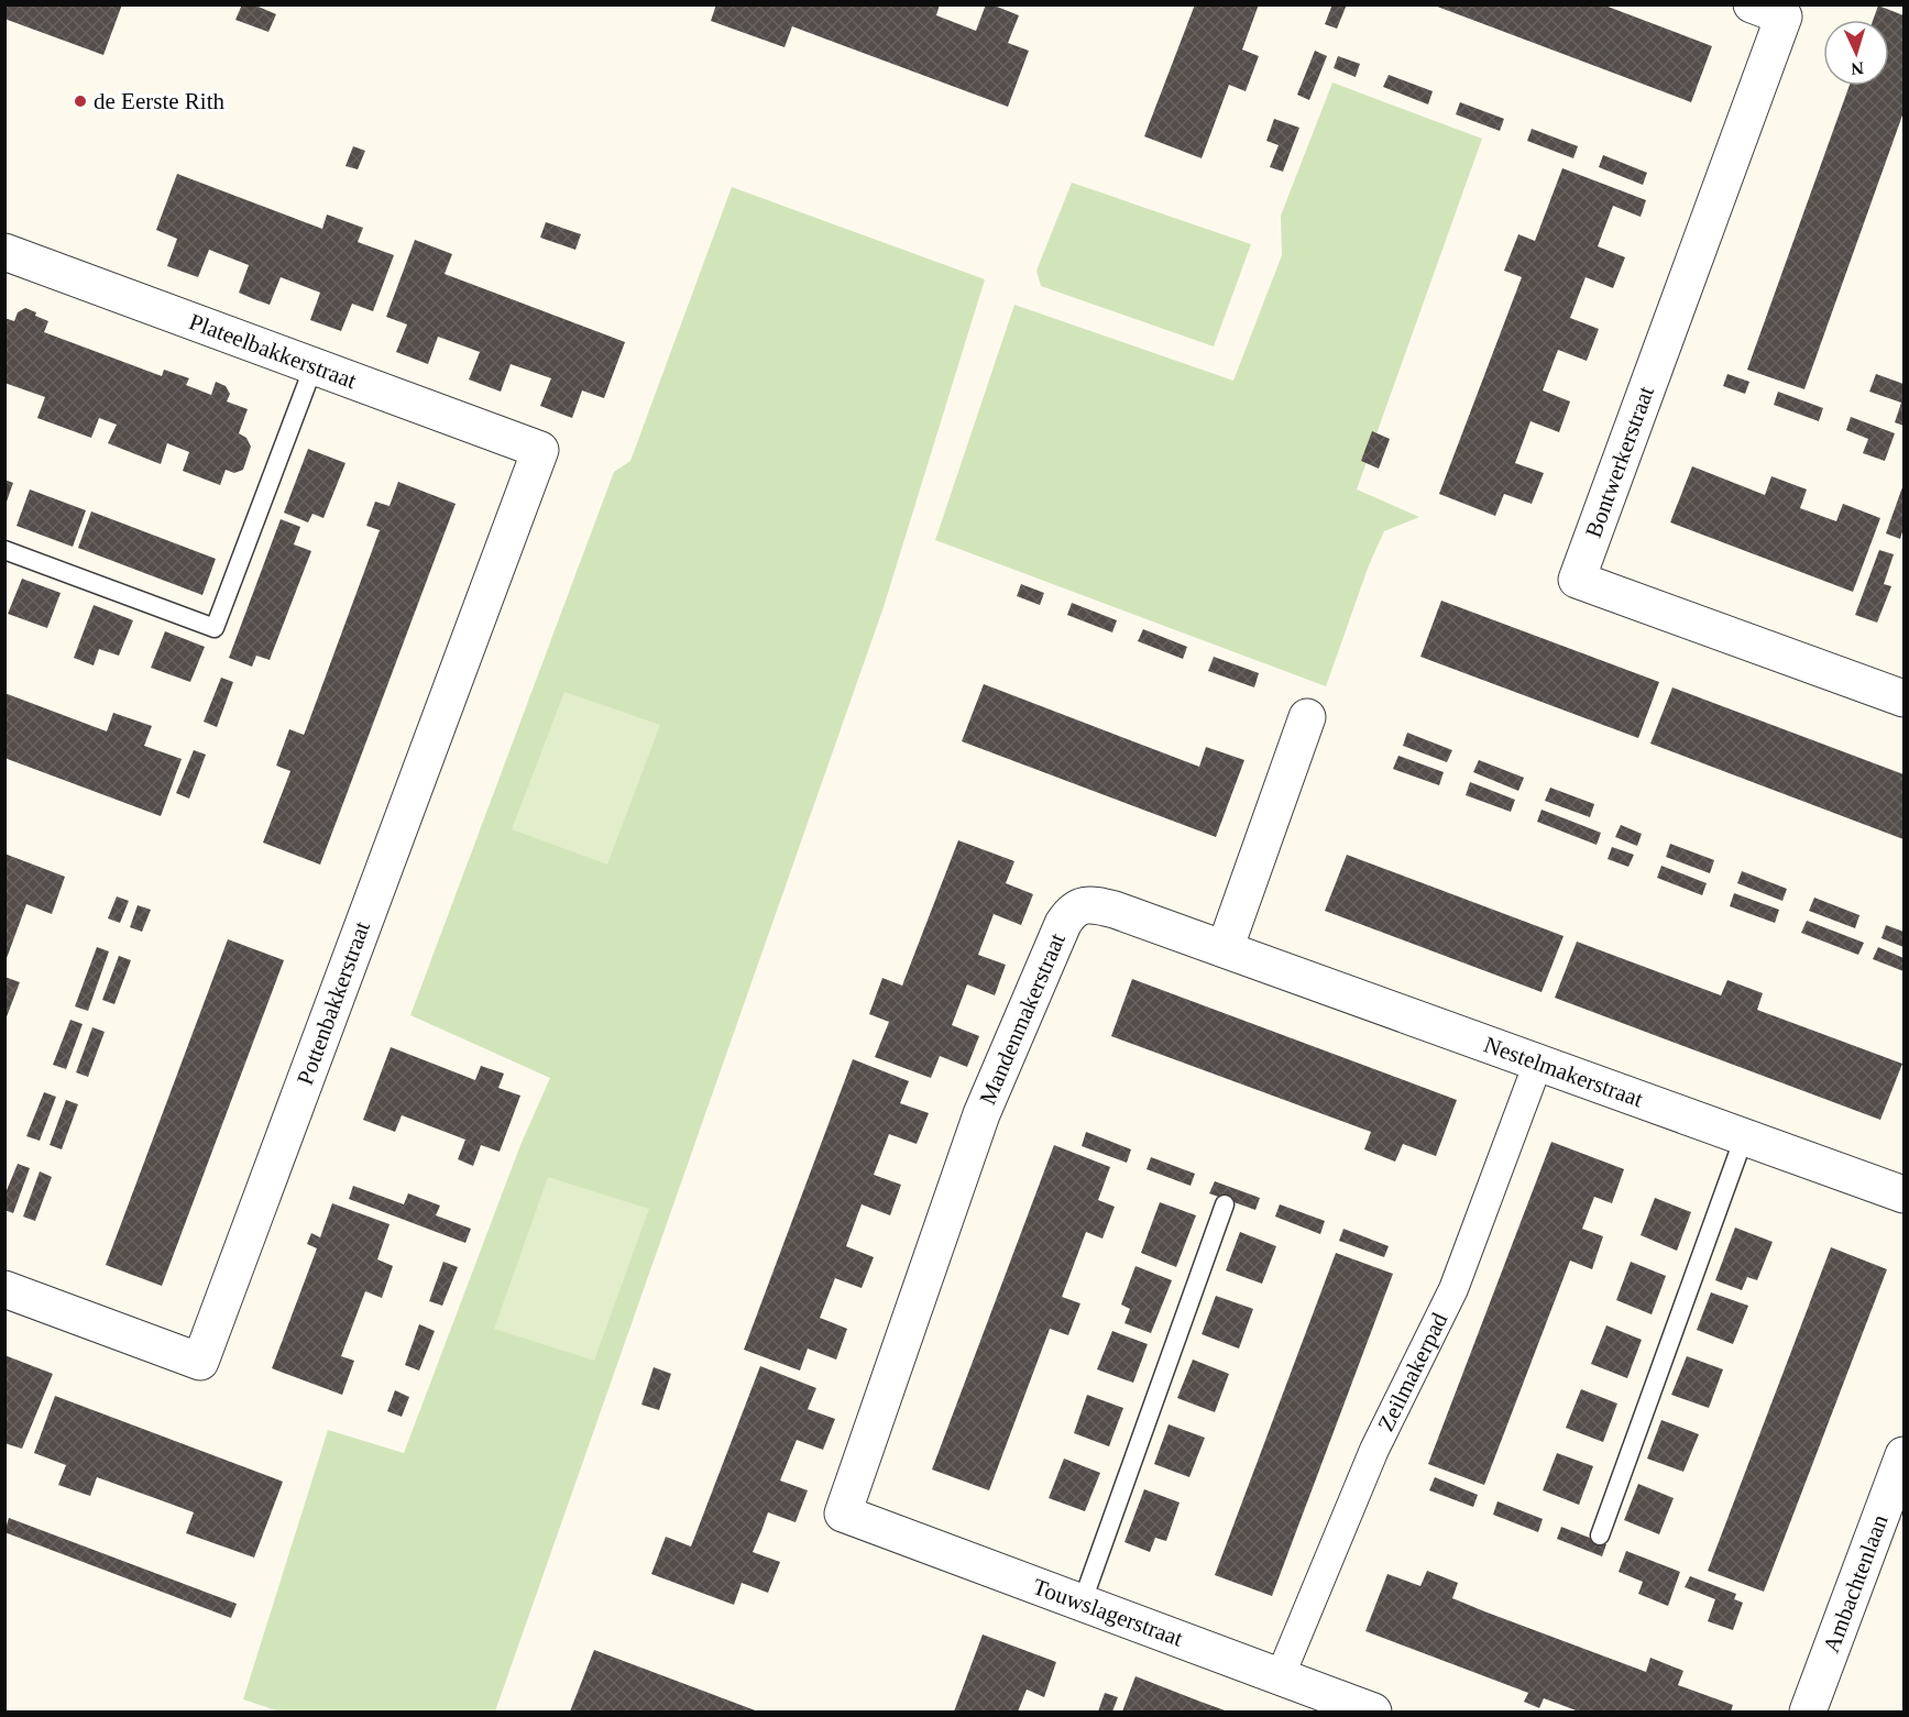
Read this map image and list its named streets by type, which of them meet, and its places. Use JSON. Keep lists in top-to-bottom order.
{
  "streets": {
    "street": [
      "Plateelbakkerstraat",
      "Bontwerkerstraat",
      "Pottenbakkerstraat",
      "Mandenmakerstraat",
      "Nestelmakerstraat",
      "Zeilmakerpad",
      "Ambachtenlaan",
      "Touwslagerstraat"
    ]
  },
  "crossings": [
    ["Plateelbakkerstraat", "Pottenbakkerstraat"],
    ["Mandenmakerstraat", "Nestelmakerstraat"],
    ["Mandenmakerstraat", "Touwslagerstraat"],
    ["Nestelmakerstraat", "Zeilmakerpad"],
    ["Zeilmakerpad", "Touwslagerstraat"]
  ],
  "places": ["de Eerste Rith"],
  "north": "bottom"
}
